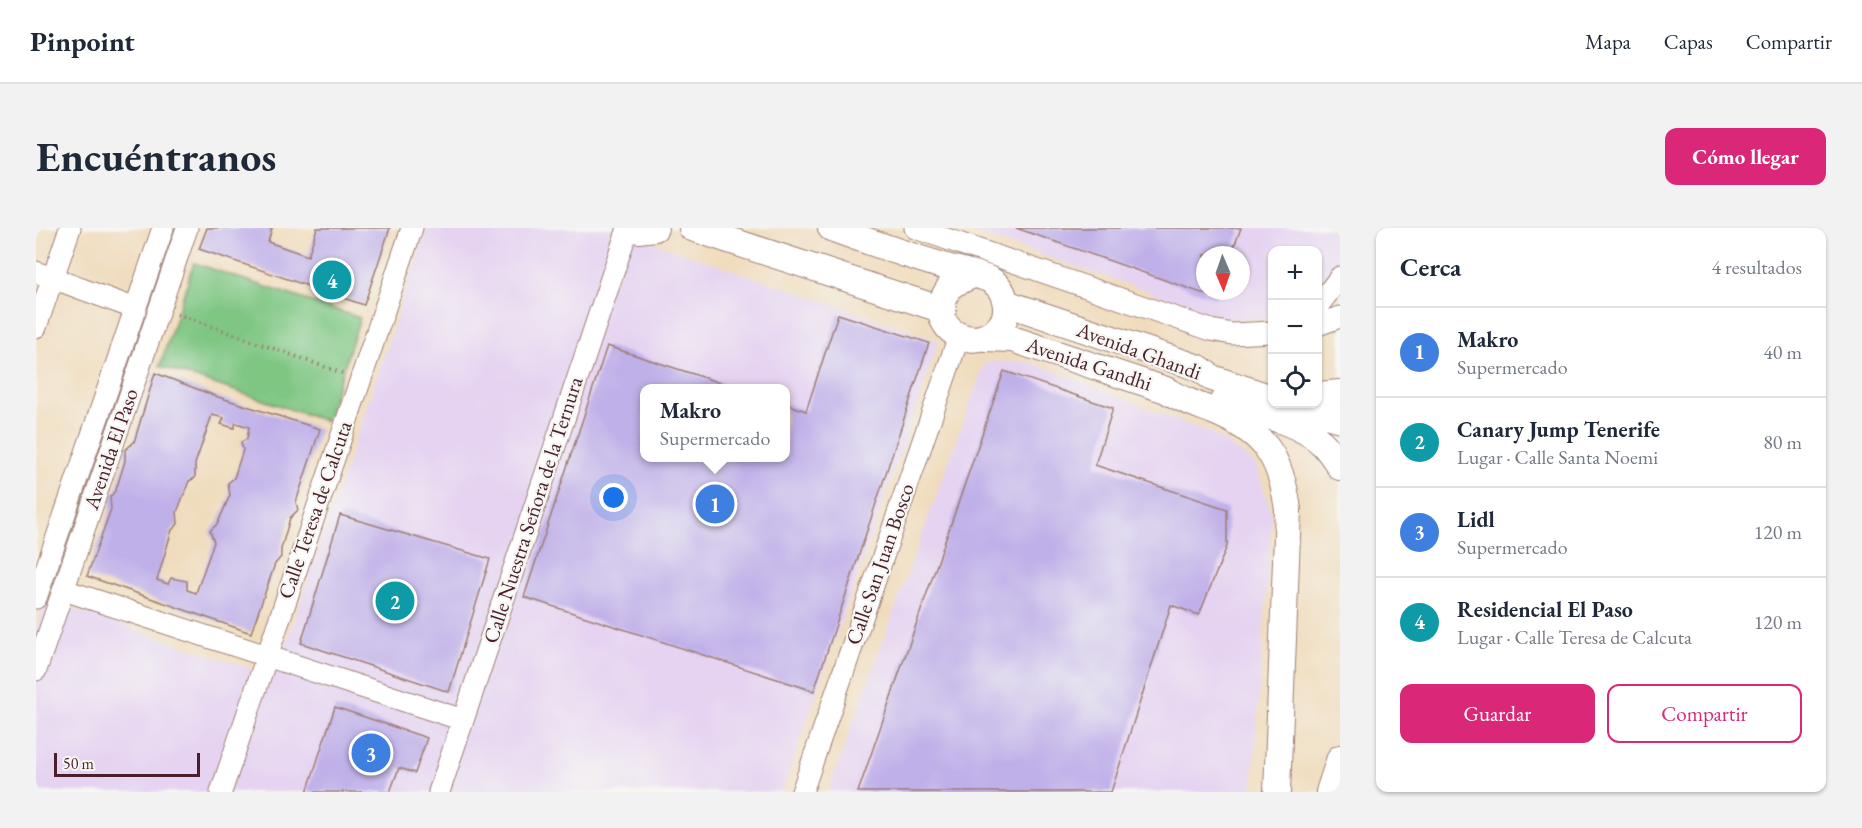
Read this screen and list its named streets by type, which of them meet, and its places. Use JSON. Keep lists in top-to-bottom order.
{
  "streets": {
    "street": [
      "Avenida Ghandi",
      "Avenida Gandhi",
      "Avenida El Paso",
      "Calle Teresa de Calcuta",
      "Calle Nuestra Señora de la Ternura",
      "Calle San Juan Bosco"
    ]
  },
  "crossings": [
    ["Avenida Ghandi", "Avenida Gandhi"],
    ["Avenida Ghandi", "Calle San Juan Bosco"],
    ["Avenida Gandhi", "Calle San Juan Bosco"]
  ],
  "scale_bar": "50 m",
  "north": "bottom",
  "page": {
    "header": "Pinpoint",
    "nav": ["Mapa", "Capas", "Compartir"],
    "buttons": [
      "Cómo llegar",
      ["Guardar", "Compartir"]
    ],
    "title": "Encuéntranos",
    "heading": ["Cerca", "4 resultados"],
    "map_buttons": ["+", "−"],
    "pins": [
      "4",
      "1",
      "2",
      "3"
    ],
    "list": [
      {
        "mark": "1",
        "name": "Makro",
        "note": "Supermercado",
        "value": "40 m"
      },
      {
        "mark": "2",
        "name": "Canary Jump Tenerife",
        "note": "Lugar · Calle Santa Noemi",
        "value": "80 m"
      },
      {
        "mark": "3",
        "name": "Lidl",
        "note": "Supermercado",
        "value": "120 m"
      },
      {
        "mark": "4",
        "name": "Residencial El Paso",
        "note": "Lugar · Calle Teresa de Calcuta",
        "value": "120 m"
      }
    ],
    "popup": ["Makro", "Supermercado"],
    "scale": "50 m"
  }
}
